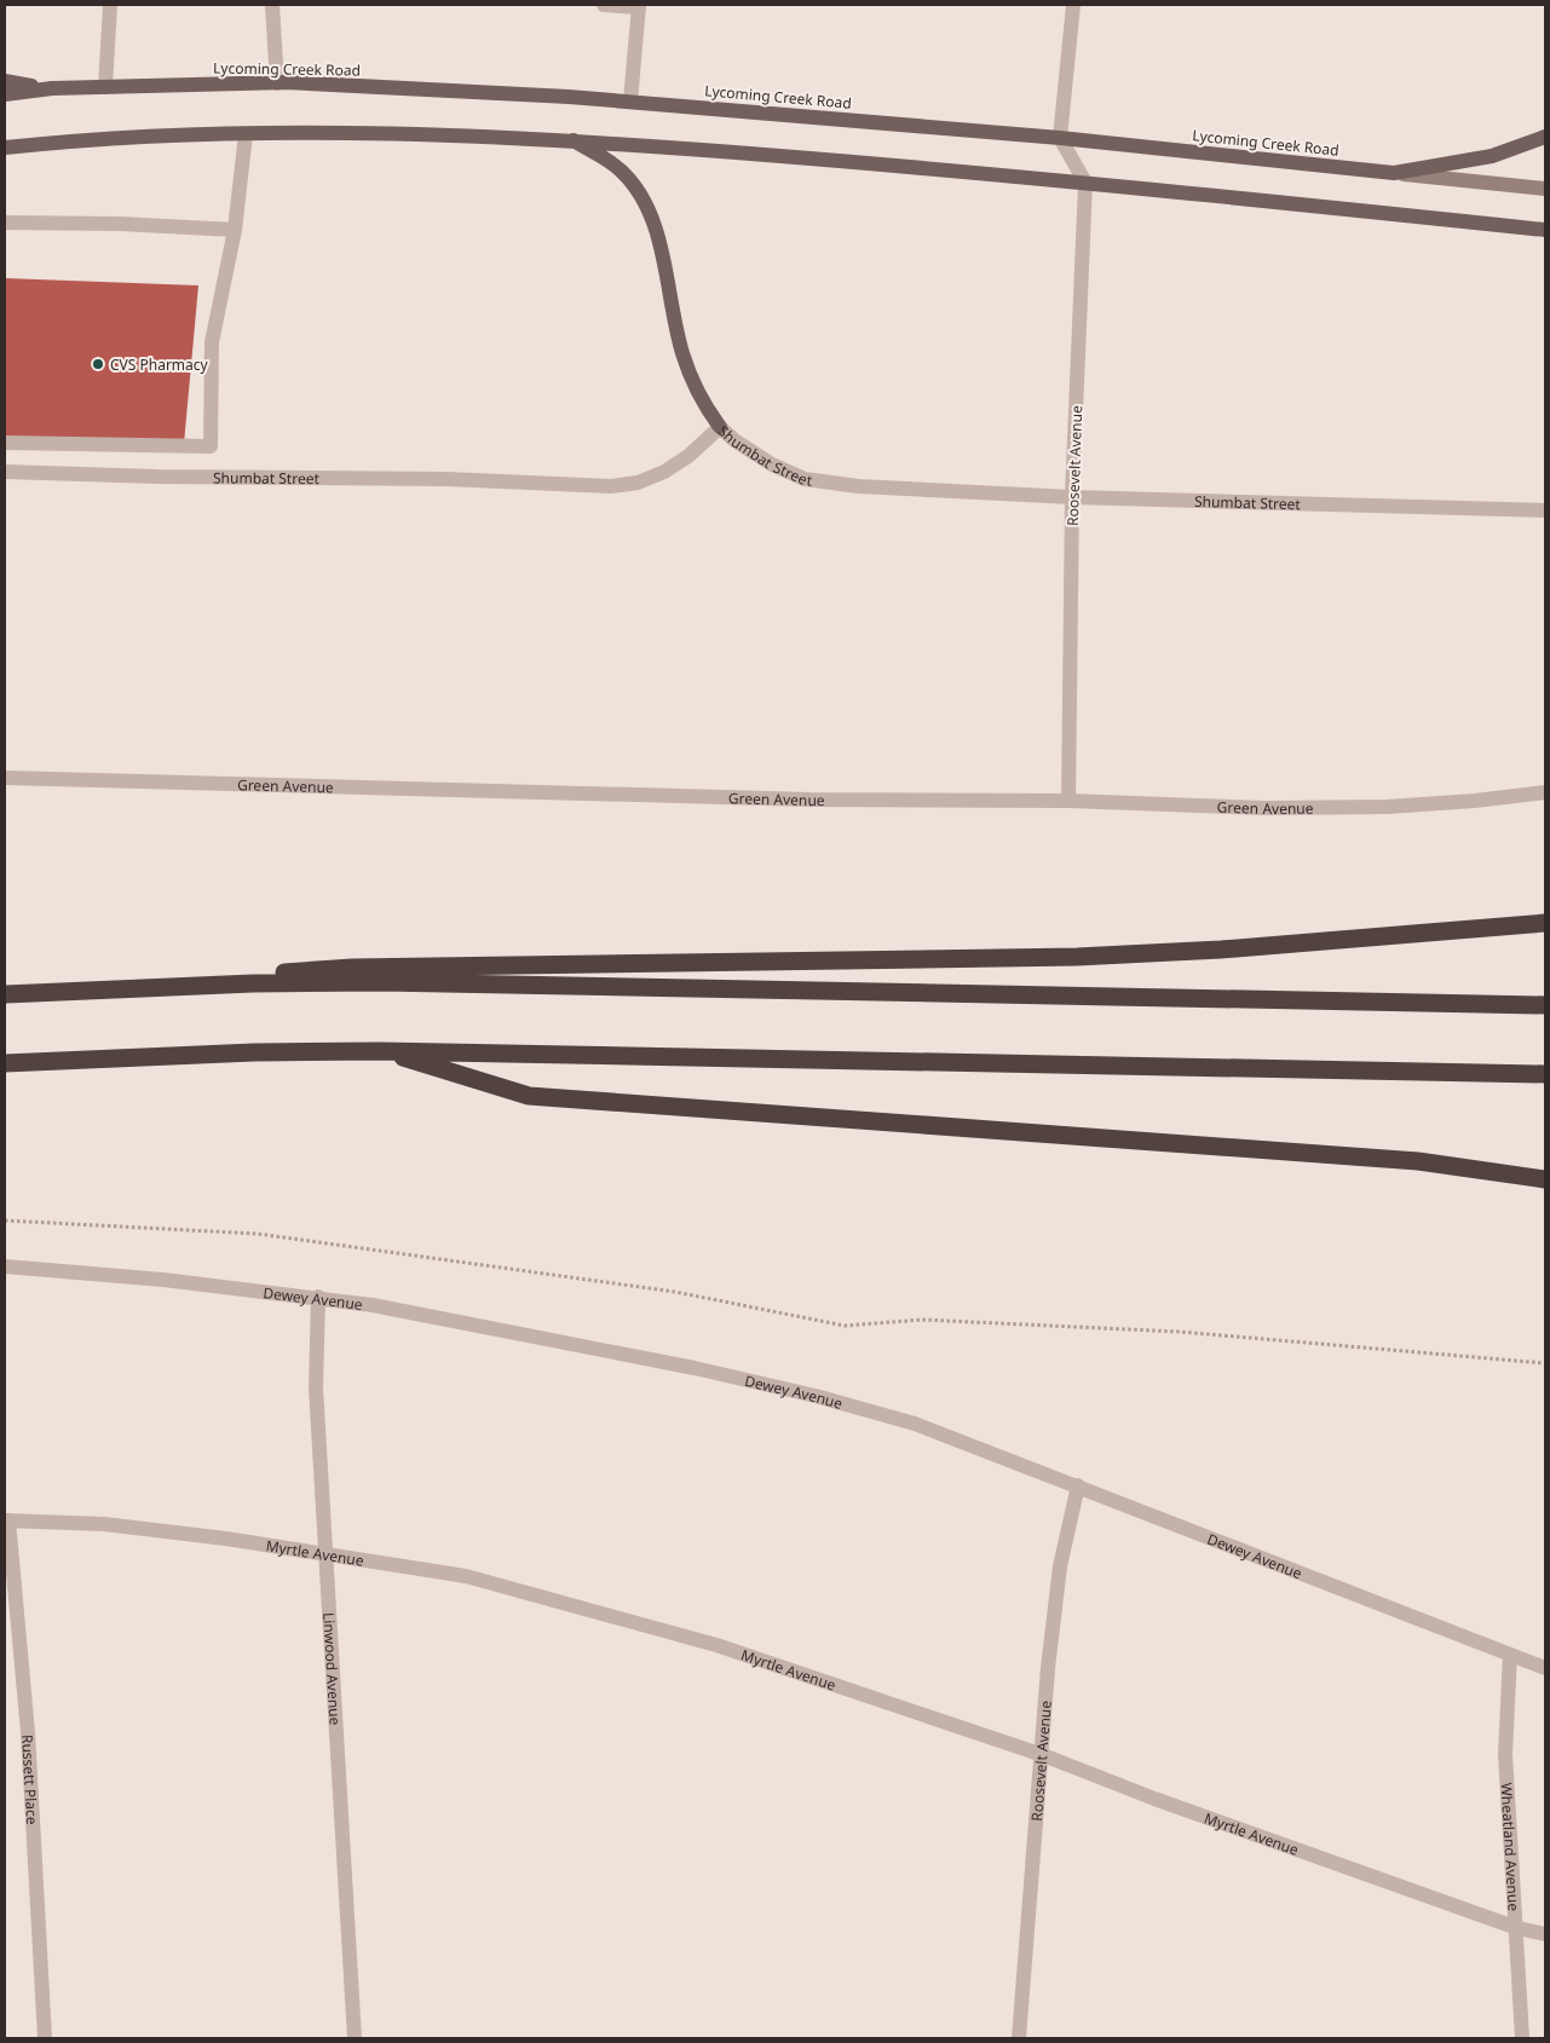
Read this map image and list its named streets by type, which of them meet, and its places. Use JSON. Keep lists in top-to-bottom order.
{
  "streets": {
    "main road": ["Lycoming Creek Road"],
    "street": [
      "Shumbat Street",
      "Roosevelt Avenue",
      "Green Avenue",
      "Dewey Avenue",
      "Myrtle Avenue",
      "Linwood Avenue",
      "Russett Place",
      "Wheatland Avenue"
    ]
  },
  "crossings": [
    ["Shumbat Street", "Roosevelt Avenue"],
    ["Roosevelt Avenue", "Green Avenue"],
    ["Roosevelt Avenue", "Dewey Avenue"],
    ["Roosevelt Avenue", "Myrtle Avenue"],
    ["Dewey Avenue", "Linwood Avenue"],
    ["Dewey Avenue", "Wheatland Avenue"],
    ["Myrtle Avenue", "Linwood Avenue"],
    ["Myrtle Avenue", "Russett Place"],
    ["Myrtle Avenue", "Wheatland Avenue"]
  ],
  "places": ["CVS Pharmacy"]
}
